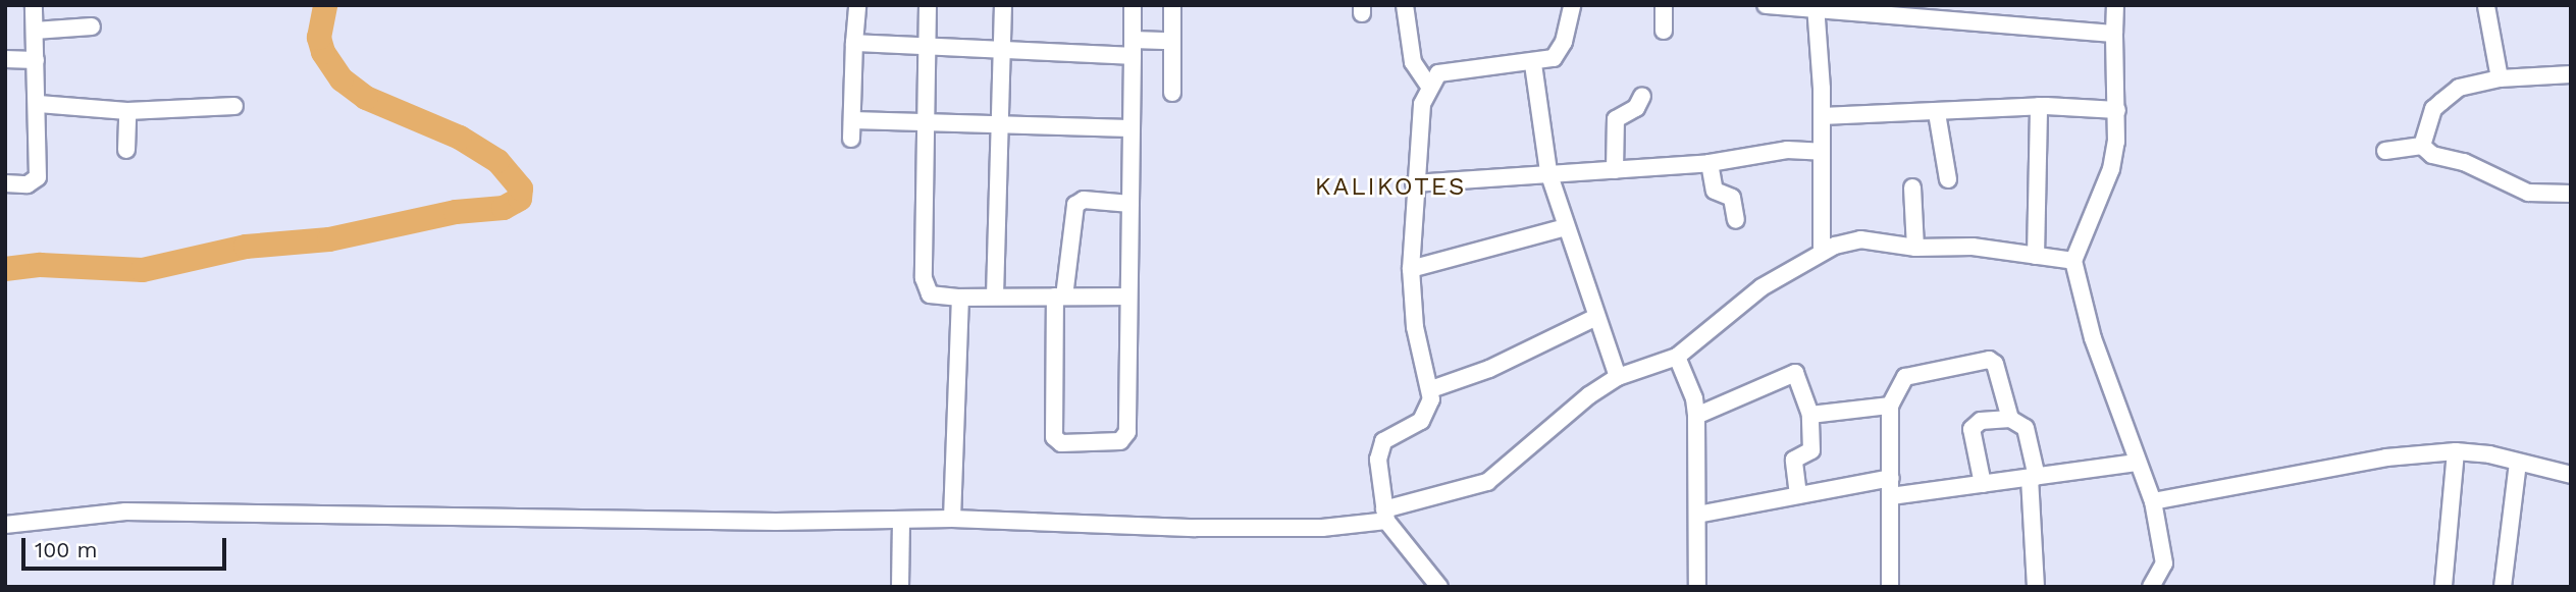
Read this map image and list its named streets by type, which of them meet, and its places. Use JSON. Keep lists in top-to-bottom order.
{
  "districts": ["KALIKOTES"],
  "scale_bar": "100 m"
}
